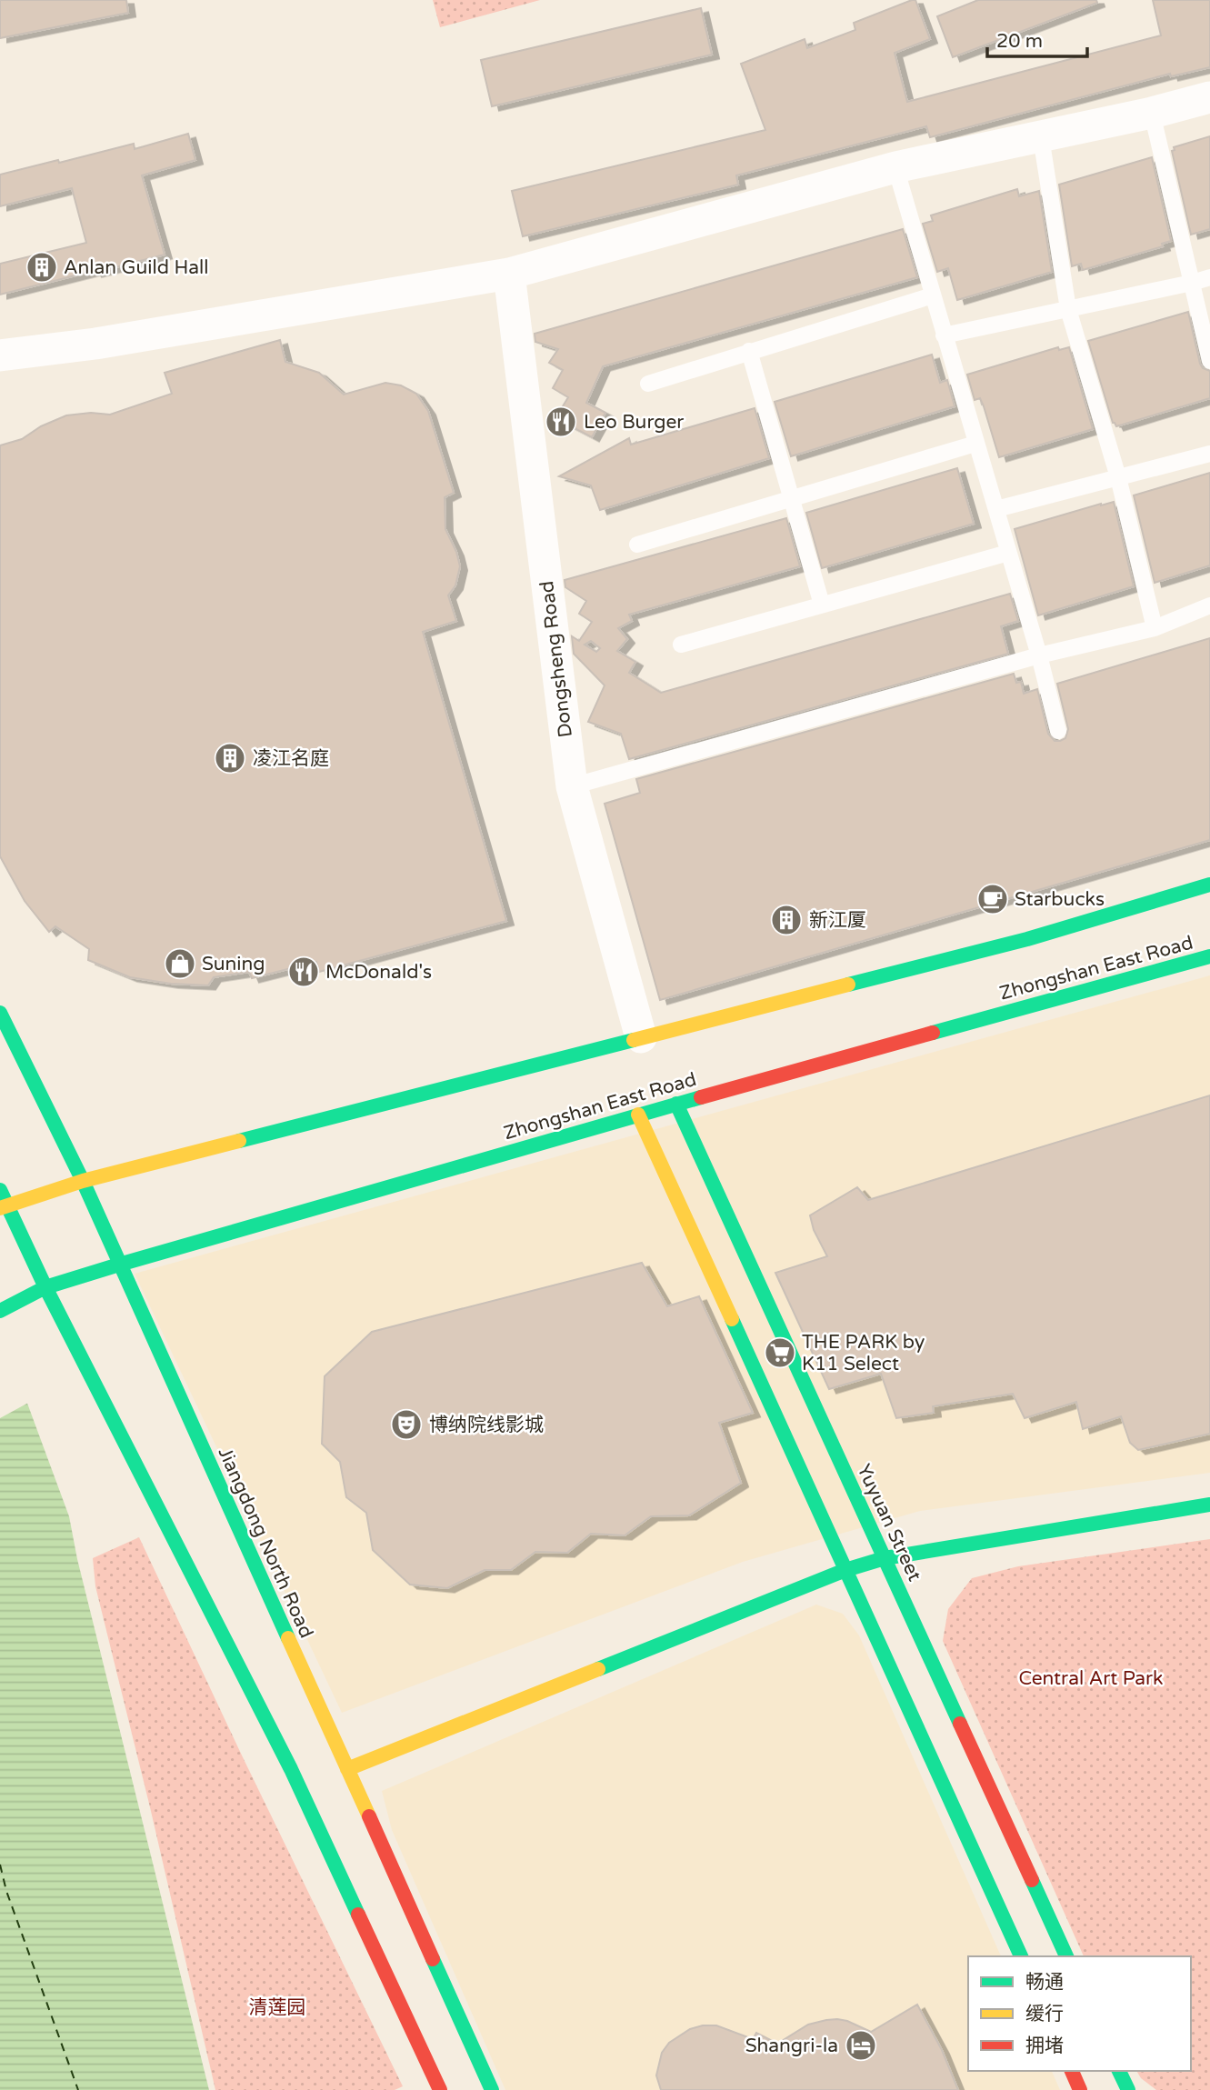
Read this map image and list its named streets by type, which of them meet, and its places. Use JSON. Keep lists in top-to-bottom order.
{
  "streets": {
    "main road": ["Zhongshan East Road", "Yuyuan Street", "Jiangdong North Road"],
    "street": ["Dongsheng Road"]
  },
  "crossings": [
    ["Zhongshan East Road", "Yuyuan Street"],
    ["Zhongshan East Road", "Jiangdong North Road"]
  ],
  "parks": ["Central Art Park", "清莲园"],
  "places": {
    "building": ["Anlan Guild Hall", "凌江名庭", "新江厦"],
    "restaurant": ["Leo Burger", "McDonald's"],
    "cafe": ["Starbucks"],
    "shop": ["Suning"],
    "supermarket": ["THE PARK by K11 Select"],
    "theatre": ["博纳院线影城"],
    "hotel": ["Shangri-la"]
  },
  "legend": ["畅通", "缓行", "拥堵"],
  "scale_bar": "20 m"
}
